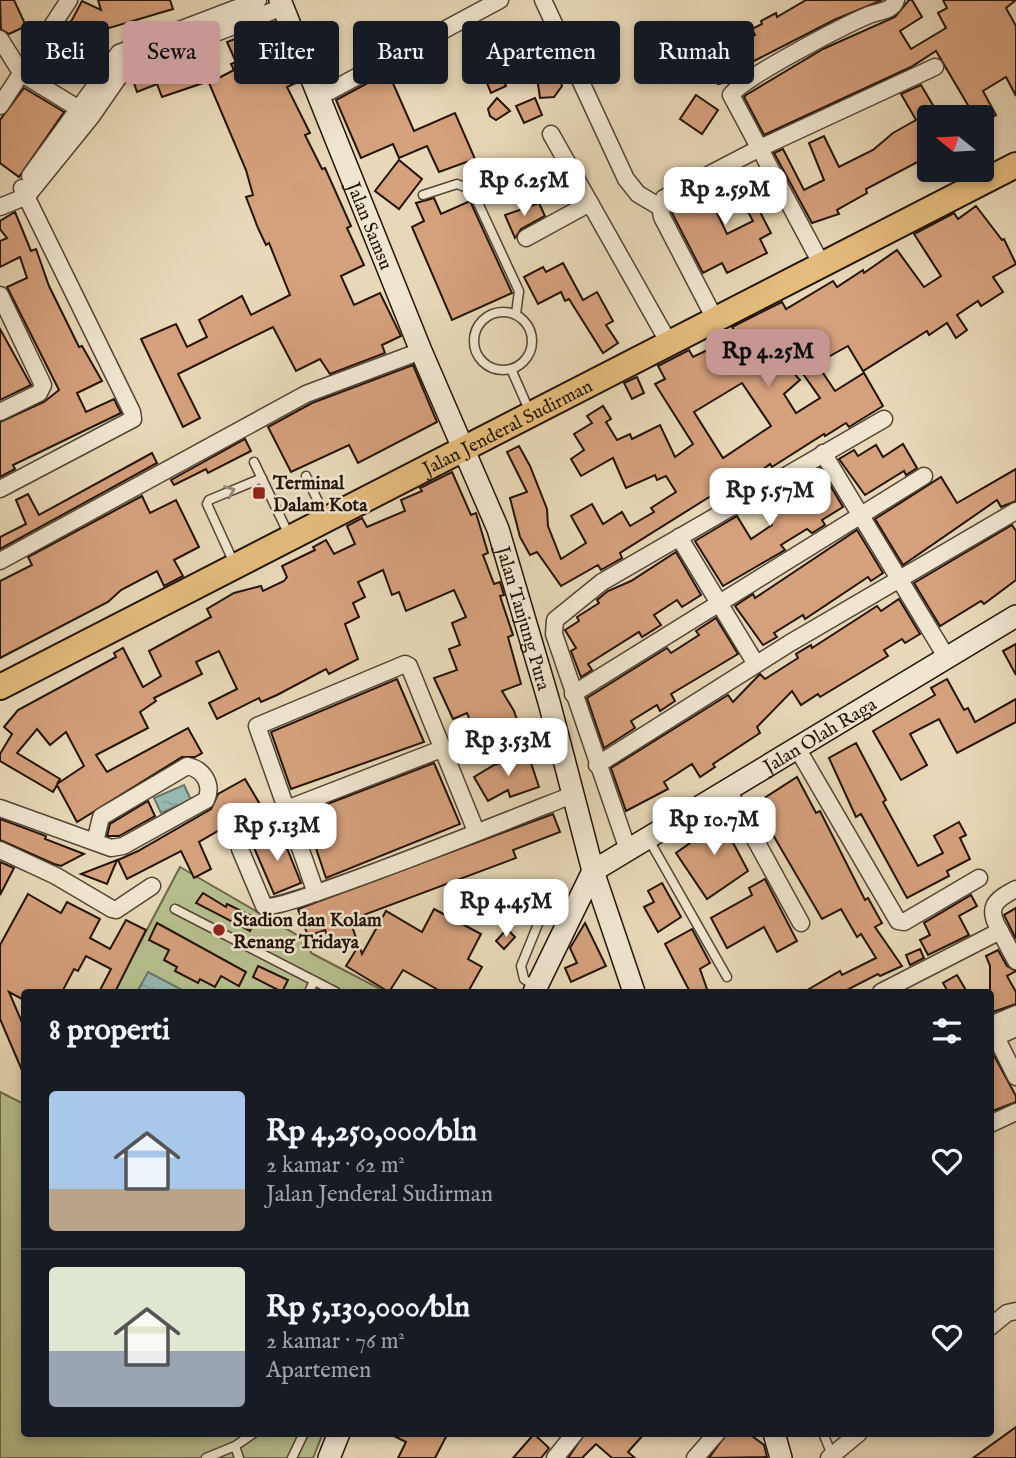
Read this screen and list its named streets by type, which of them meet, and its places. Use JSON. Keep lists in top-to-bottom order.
{
  "streets": {
    "main road": ["Jalan Jenderal Sudirman"],
    "street": ["Jalan Samsu", "Jalan Tanjung Pura", "Jalan Olah Raga"]
  },
  "crossings": [
    ["Jalan Samsu", "Jalan Jenderal Sudirman"],
    ["Jalan Samsu", "Jalan Tanjung Pura"],
    ["Jalan Jenderal Sudirman", "Jalan Tanjung Pura"],
    ["Jalan Tanjung Pura", "Jalan Olah Raga"]
  ],
  "places": {
    "transit": ["Terminal Dalam Kota"],
    "other": ["Stadion dan Kolam Renang Tridaya"]
  },
  "north": "left",
  "page": {
    "chip": [
      "Beli",
      "Sewa",
      "Filter",
      "Baru",
      "Apartemen",
      "Rumah"
    ],
    "price": [
      "Rp 6.25M",
      "Rp 2.59M",
      "Rp 4.25M",
      "Rp 5.57M",
      "Rp 3.53M",
      "Rp 10.7M",
      "Rp 5.13M",
      "Rp 4.45M"
    ],
    "heading": "8 properti",
    "list": [
      {
        "name": "Rp 4,250,000/bln",
        "note": "2 kamar · 62 m² · Jalan Jenderal Sudirman"
      },
      {
        "name": "Rp 5,130,000/bln",
        "note": "2 kamar · 76 m² · Apartemen"
      }
    ]
  }
}
